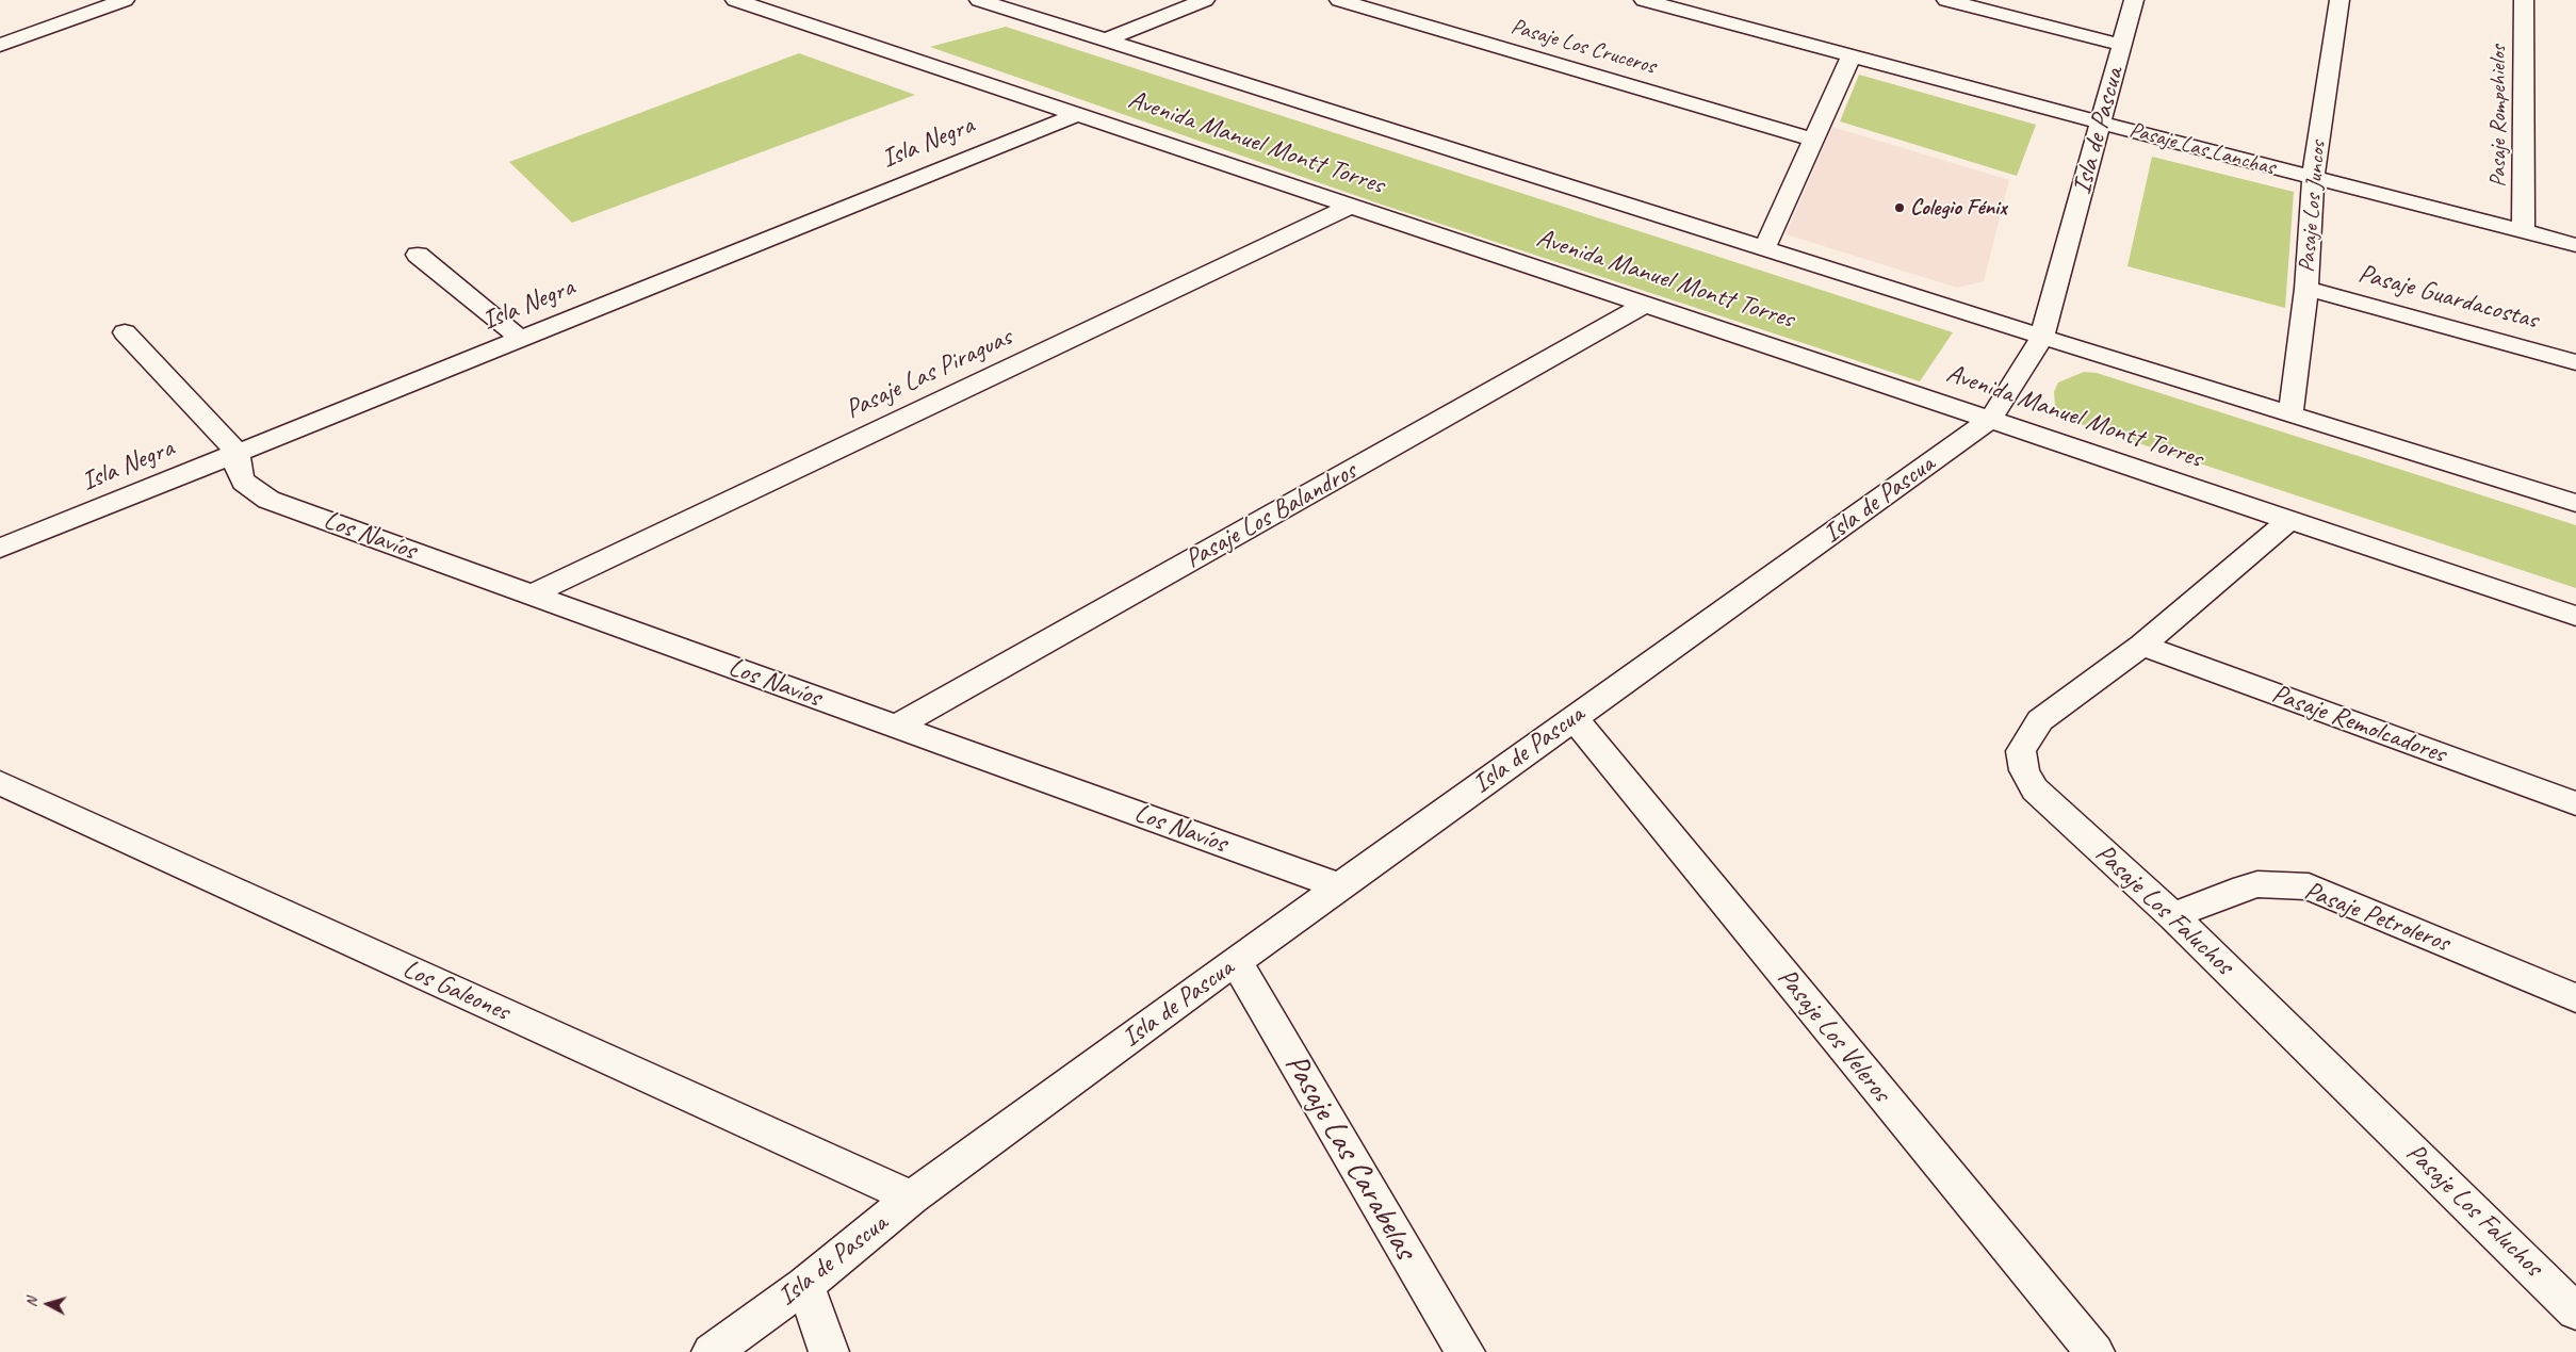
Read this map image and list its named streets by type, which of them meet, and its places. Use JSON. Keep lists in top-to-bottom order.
{
  "streets": {
    "street": [
      "Pasaje Los Cruceros",
      "Pasaje Rompehielos",
      "Isla de Pascua",
      "Isla Negra",
      "Avenida Manuel Montt Torres",
      "Pasaje Las Lanchas",
      "Pasaje Los Juncos",
      "Pasaje Guardacostas",
      "Pasaje Las Piraguas",
      "Pasaje Los Balandros",
      "Los Navíos",
      "Pasaje Remolcadores",
      "Pasaje Los Faluchos",
      "Pasaje Petroleros",
      "Los Galeones",
      "Pasaje Los Veleros",
      "Pasaje Las Carabelas"
    ]
  },
  "crossings": [
    ["Pasaje Rompehielos", "Pasaje Las Lanchas"],
    ["Isla de Pascua", "Avenida Manuel Montt Torres"],
    ["Isla de Pascua", "Pasaje Las Lanchas"],
    ["Isla de Pascua", "Los Navíos"],
    ["Isla de Pascua", "Los Galeones"],
    ["Isla de Pascua", "Pasaje Los Veleros"],
    ["Isla de Pascua", "Pasaje Las Carabelas"],
    ["Isla Negra", "Avenida Manuel Montt Torres"],
    ["Isla Negra", "Los Navíos"],
    ["Avenida Manuel Montt Torres", "Pasaje Los Juncos"],
    ["Avenida Manuel Montt Torres", "Pasaje Las Piraguas"],
    ["Avenida Manuel Montt Torres", "Pasaje Los Balandros"],
    ["Avenida Manuel Montt Torres", "Pasaje Los Faluchos"],
    ["Pasaje Las Lanchas", "Pasaje Los Juncos"],
    ["Pasaje Los Juncos", "Pasaje Guardacostas"],
    ["Pasaje Las Piraguas", "Los Navíos"],
    ["Pasaje Los Balandros", "Los Navíos"],
    ["Pasaje Remolcadores", "Pasaje Los Faluchos"],
    ["Pasaje Los Faluchos", "Pasaje Petroleros"]
  ],
  "places": ["Colegio Fénix"],
  "north": "left"
}
